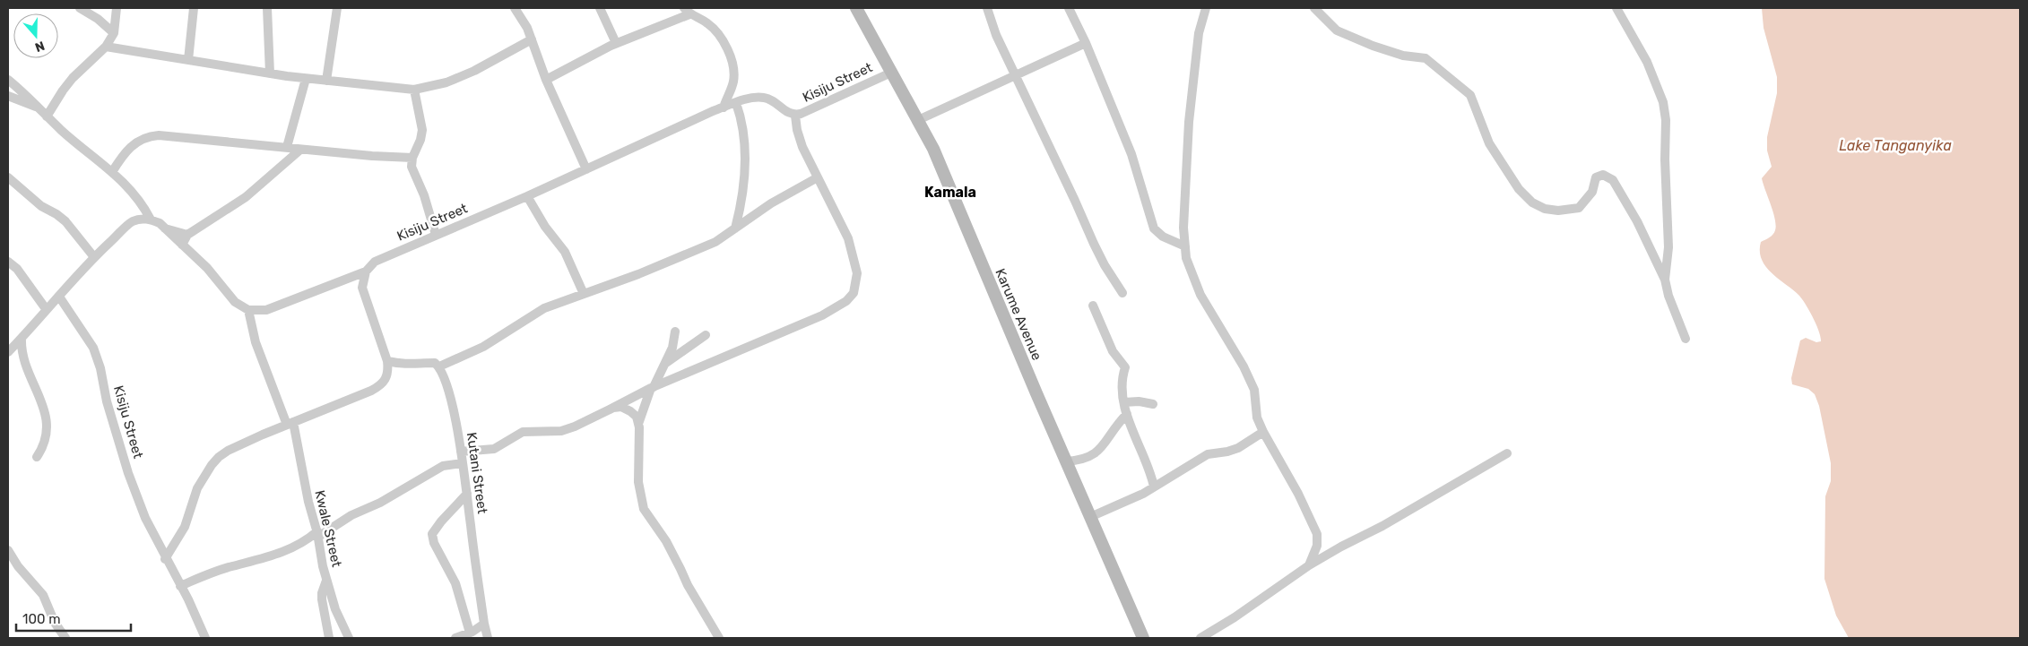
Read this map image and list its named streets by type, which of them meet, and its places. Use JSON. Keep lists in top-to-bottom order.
{
  "streets": {
    "street": [
      "Kisiju Street",
      "Karume Avenue",
      "Kutani Street",
      "Kwale Street"
    ]
  },
  "crossings": [
    ["Kisiju Street", "Karume Avenue"],
    ["Kisiju Street", "Kwale Street"]
  ],
  "districts": ["Kamala"],
  "water": ["Lake Tanganyika"],
  "scale_bar": "100 m",
  "north": "bottom"
}
